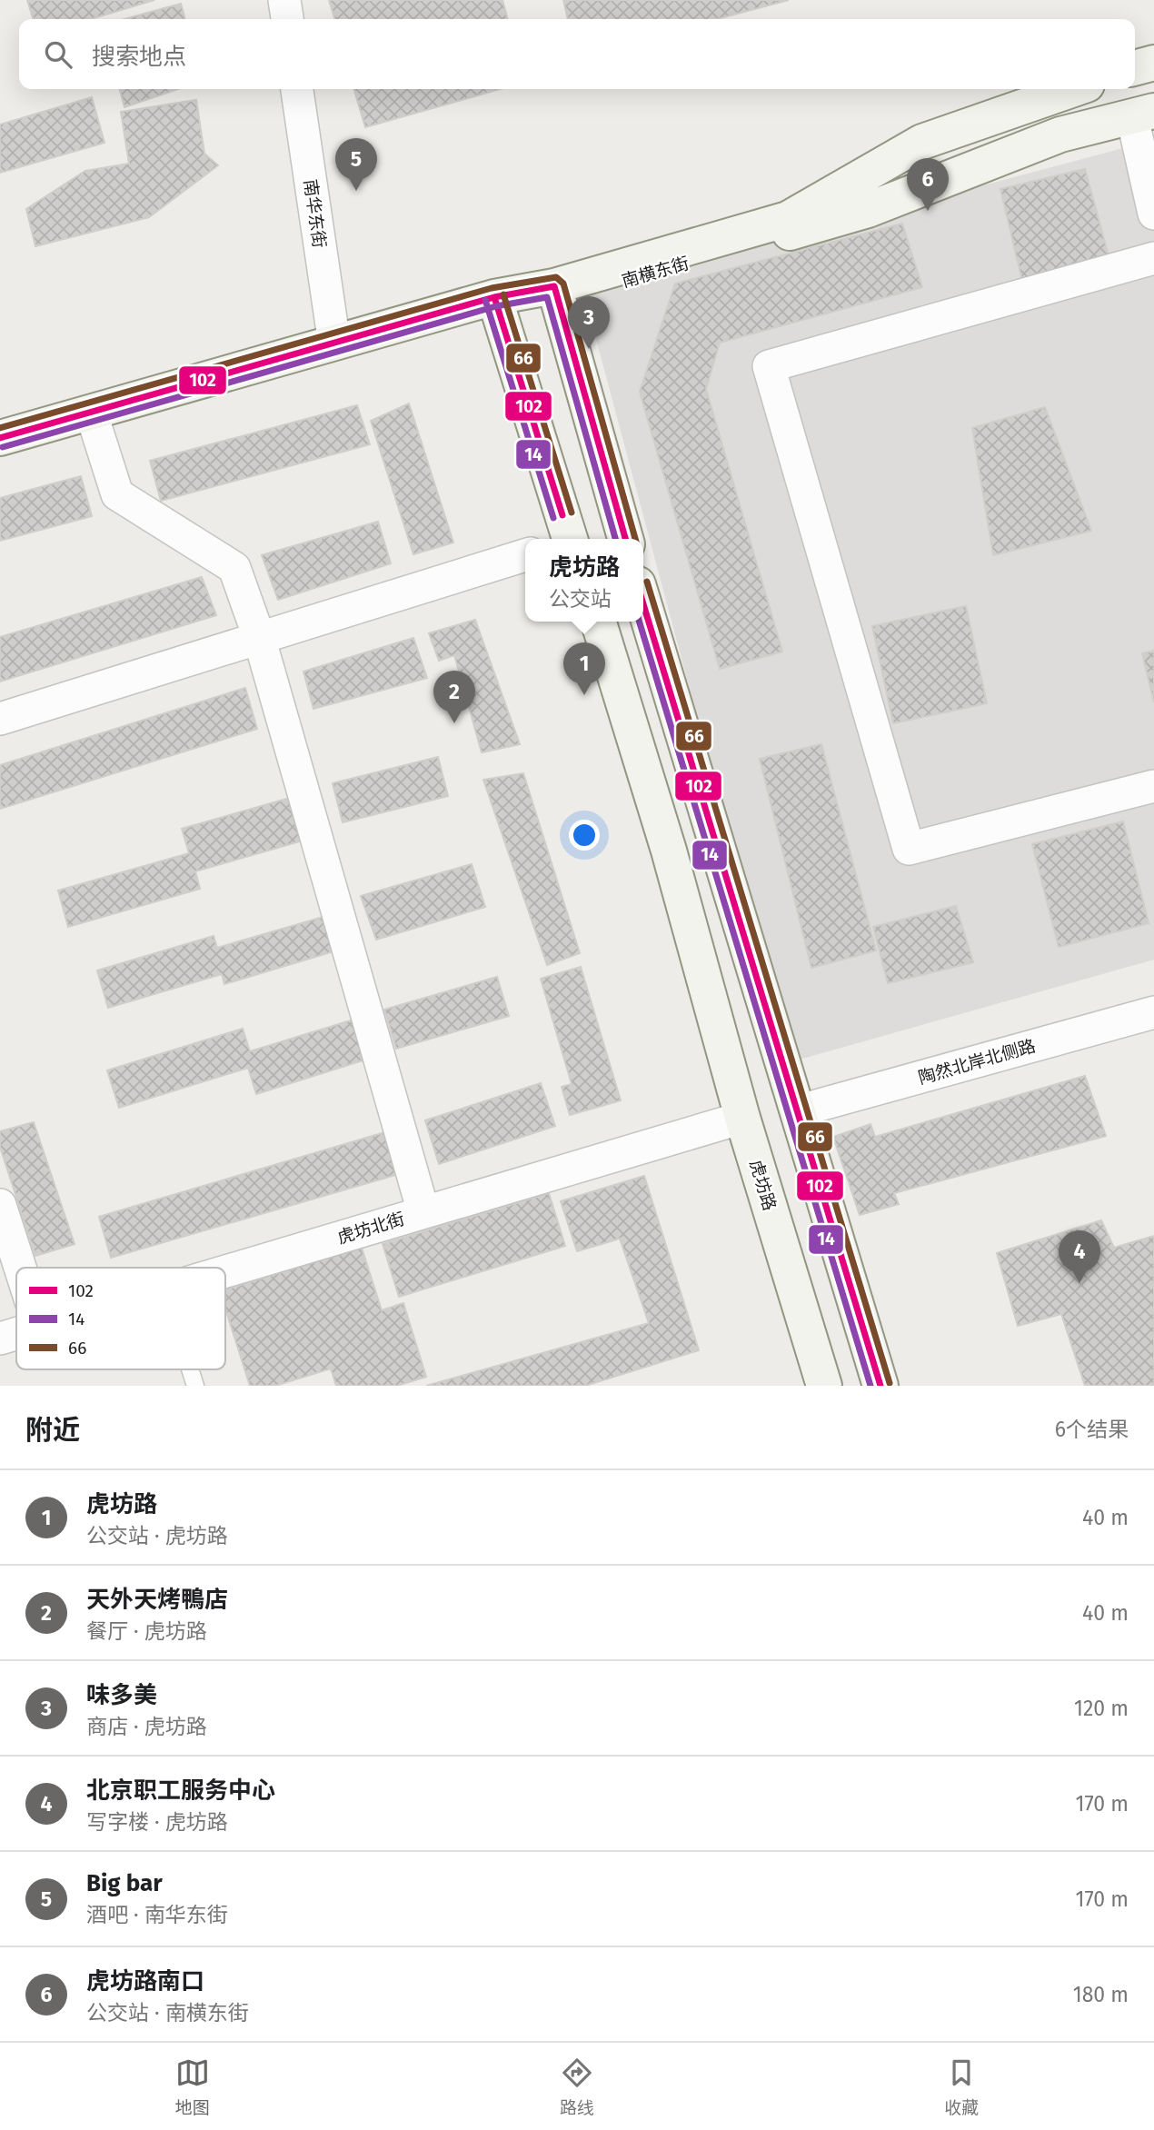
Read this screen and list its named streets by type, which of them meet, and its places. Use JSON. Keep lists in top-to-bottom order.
{
  "streets": {
    "main road": ["南横东街", "虎坊路"],
    "street": ["南华东街", "陶然北岸北侧路", "虎坊北街"]
  },
  "crossings": [
    ["虎坊路", "虎坊北街"]
  ],
  "lines": ["transit line 66", "transit line 102", "transit line 14"],
  "legend": ["102", "14", "66"],
  "page": {
    "search": "搜索地点",
    "pins": [
      "5",
      "6",
      "3",
      "1",
      "2",
      "4"
    ],
    "popup": ["虎坊路", "公交站"],
    "heading": ["附近", "6个结果"],
    "list": [
      {
        "mark": "1",
        "name": "虎坊路",
        "note": "公交站 · 虎坊路",
        "value": "40 m"
      },
      {
        "mark": "2",
        "name": "天外天烤鴨店",
        "note": "餐厅 · 虎坊路",
        "value": "40 m"
      },
      {
        "mark": "3",
        "name": "味多美",
        "note": "商店 · 虎坊路",
        "value": "120 m"
      },
      {
        "mark": "4",
        "name": "北京职工服务中心",
        "note": "写字楼 · 虎坊路",
        "value": "170 m"
      },
      {
        "mark": "5",
        "name": "Big bar",
        "note": "酒吧 · 南华东街",
        "value": "170 m"
      },
      {
        "mark": "6",
        "name": "虎坊路南口",
        "note": "公交站 · 南横东街",
        "value": "180 m"
      }
    ],
    "nav": ["地图", "路线", "收藏"]
  }
}
